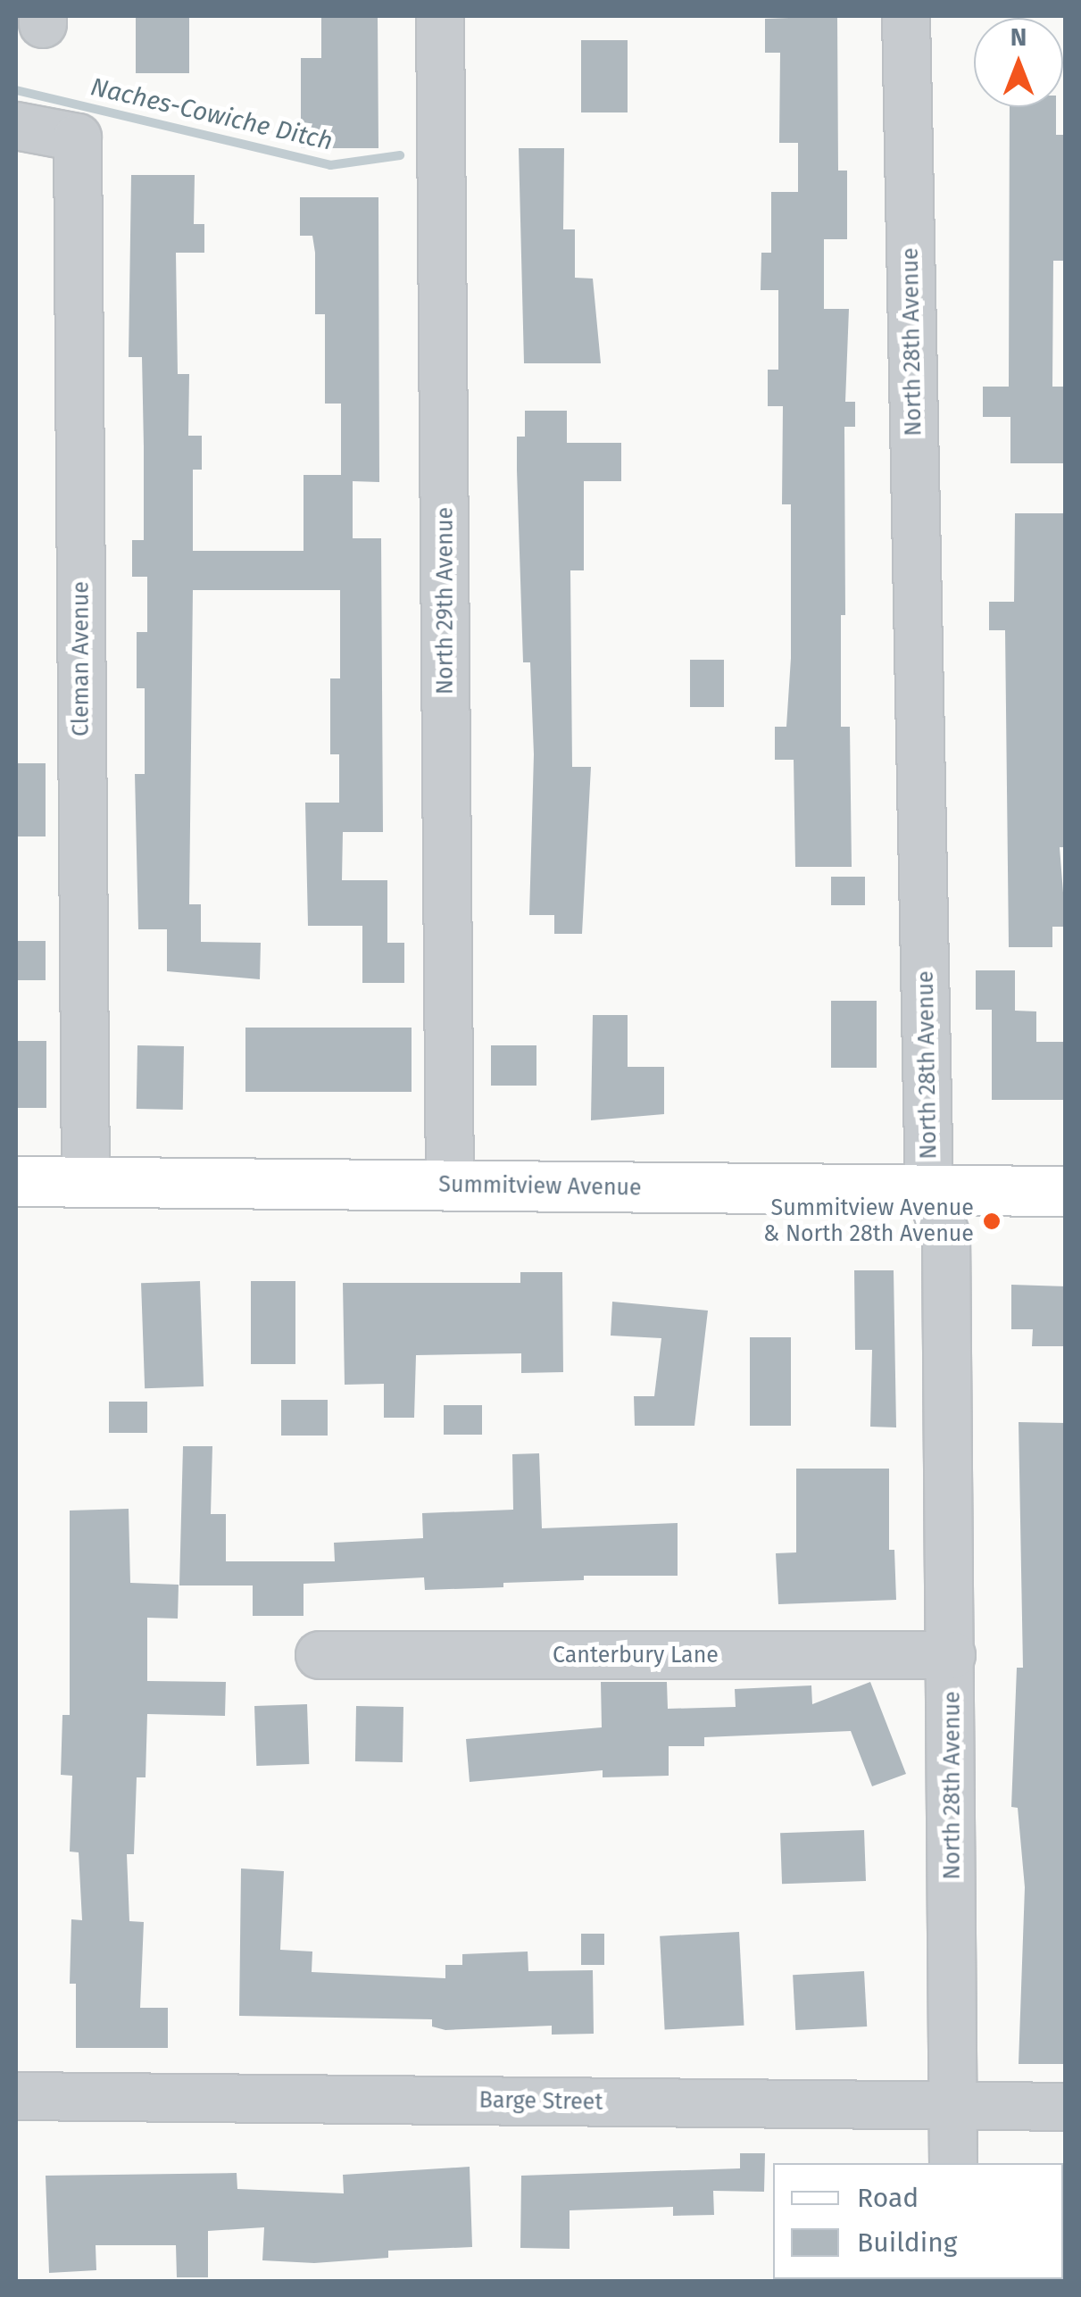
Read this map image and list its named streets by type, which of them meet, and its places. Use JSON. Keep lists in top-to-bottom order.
{
  "streets": {
    "main road": ["Summitview Avenue"],
    "street": [
      "North 28th Avenue",
      "North 29th Avenue",
      "Cleman Avenue",
      "Canterbury Lane",
      "Barge Street"
    ]
  },
  "crossings": [
    ["North 28th Avenue", "Summitview Avenue"],
    ["North 28th Avenue", "Canterbury Lane"],
    ["North 28th Avenue", "Barge Street"],
    ["North 29th Avenue", "Summitview Avenue"],
    ["Cleman Avenue", "Summitview Avenue"]
  ],
  "water": ["Naches-Cowiche Ditch"],
  "places": ["Summitview Avenue & North 28th Avenue"],
  "legend": ["Road", "Building"],
  "north": "top"
}
